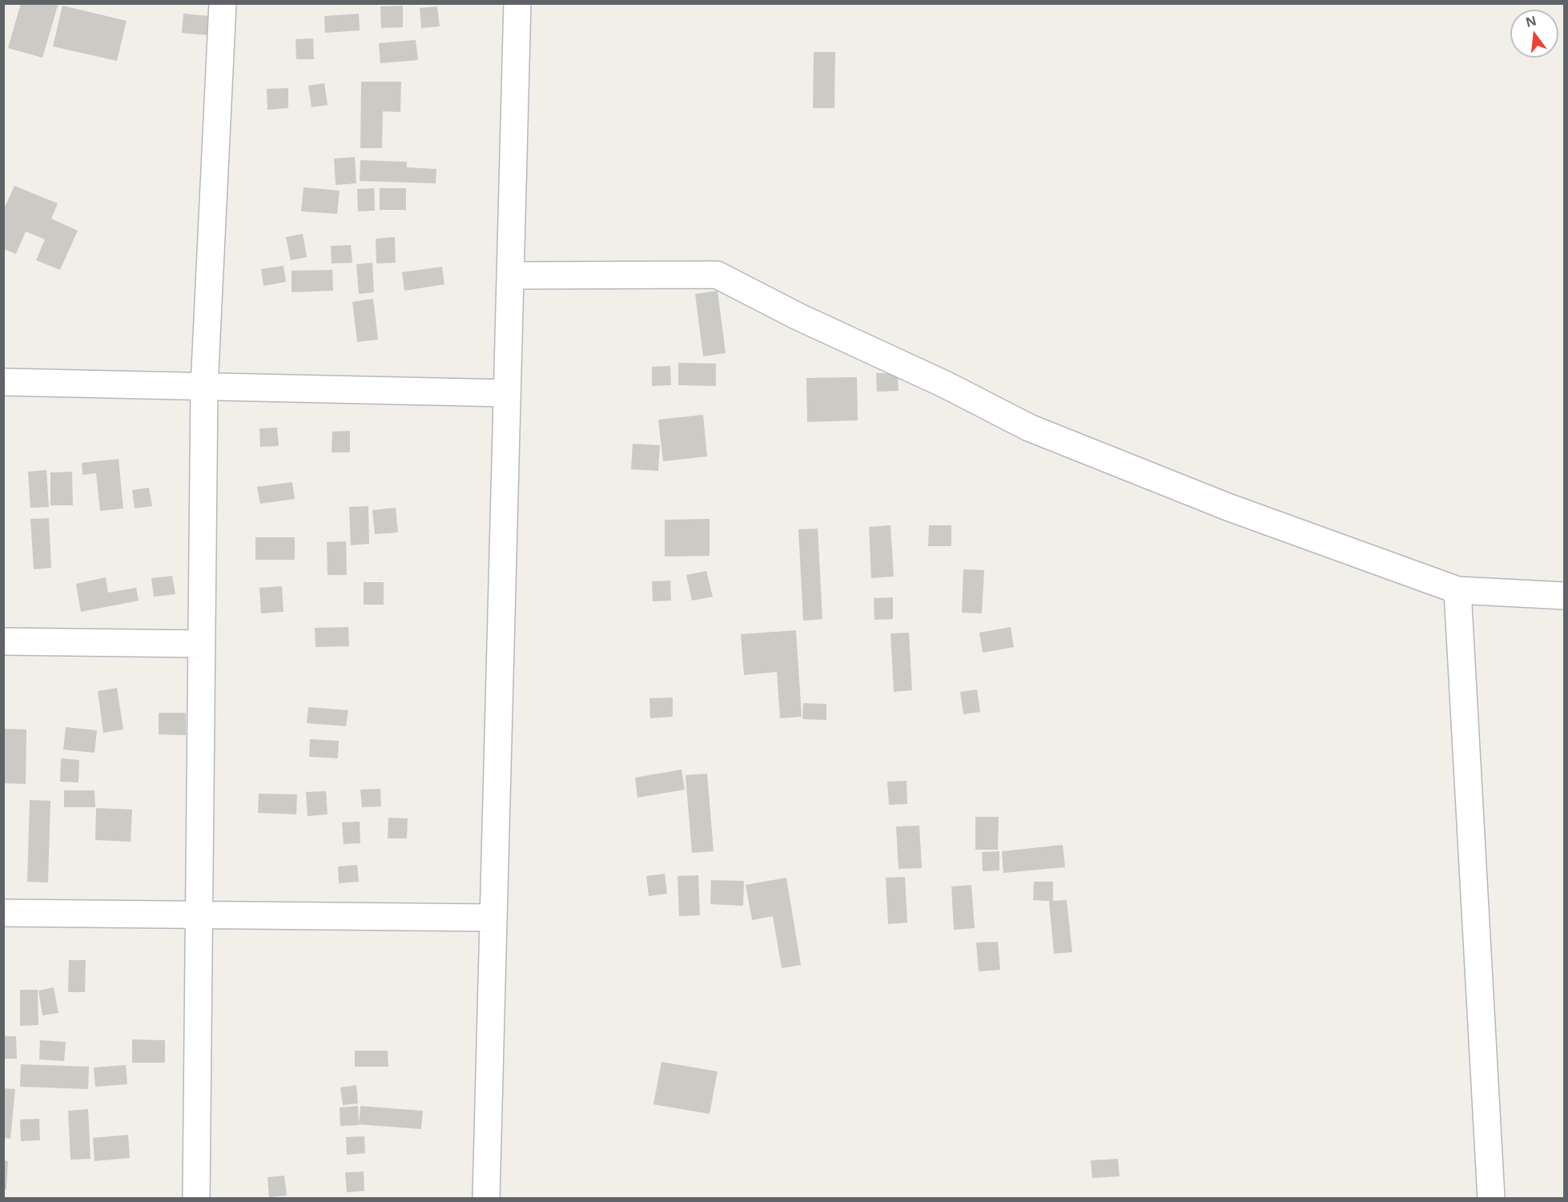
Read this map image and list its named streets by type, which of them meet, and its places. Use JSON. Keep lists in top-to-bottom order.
{
  "north": "top"
}
